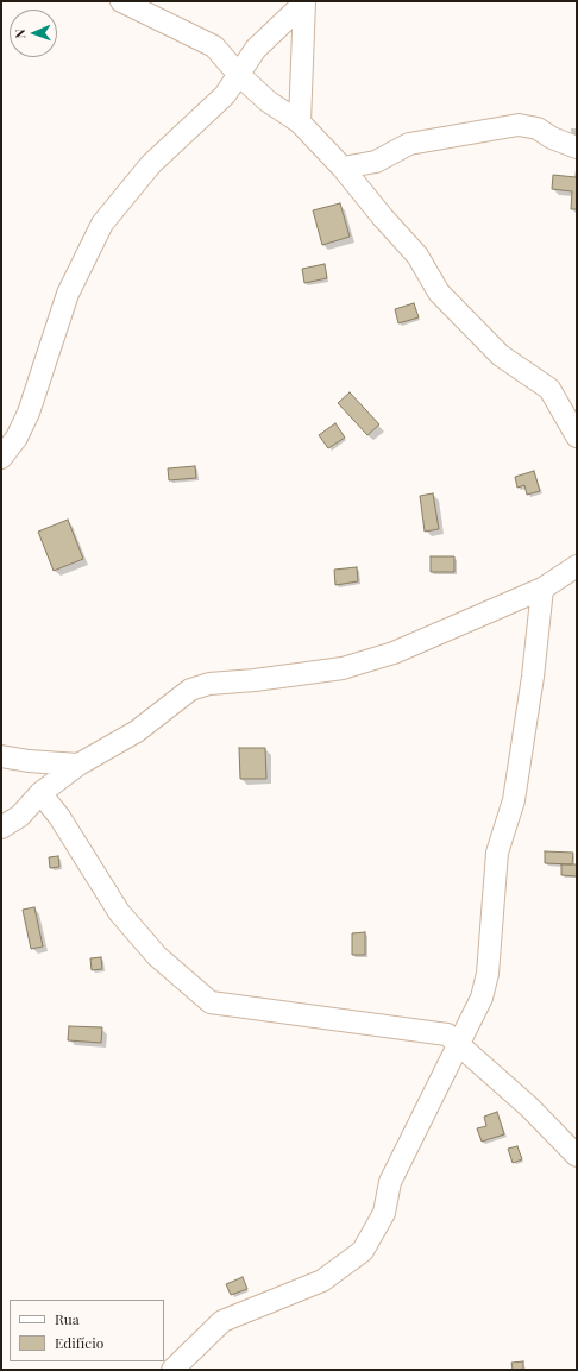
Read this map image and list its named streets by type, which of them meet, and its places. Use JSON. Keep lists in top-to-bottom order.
{
  "legend": ["Rua", "Edifício"],
  "north": "left"
}
